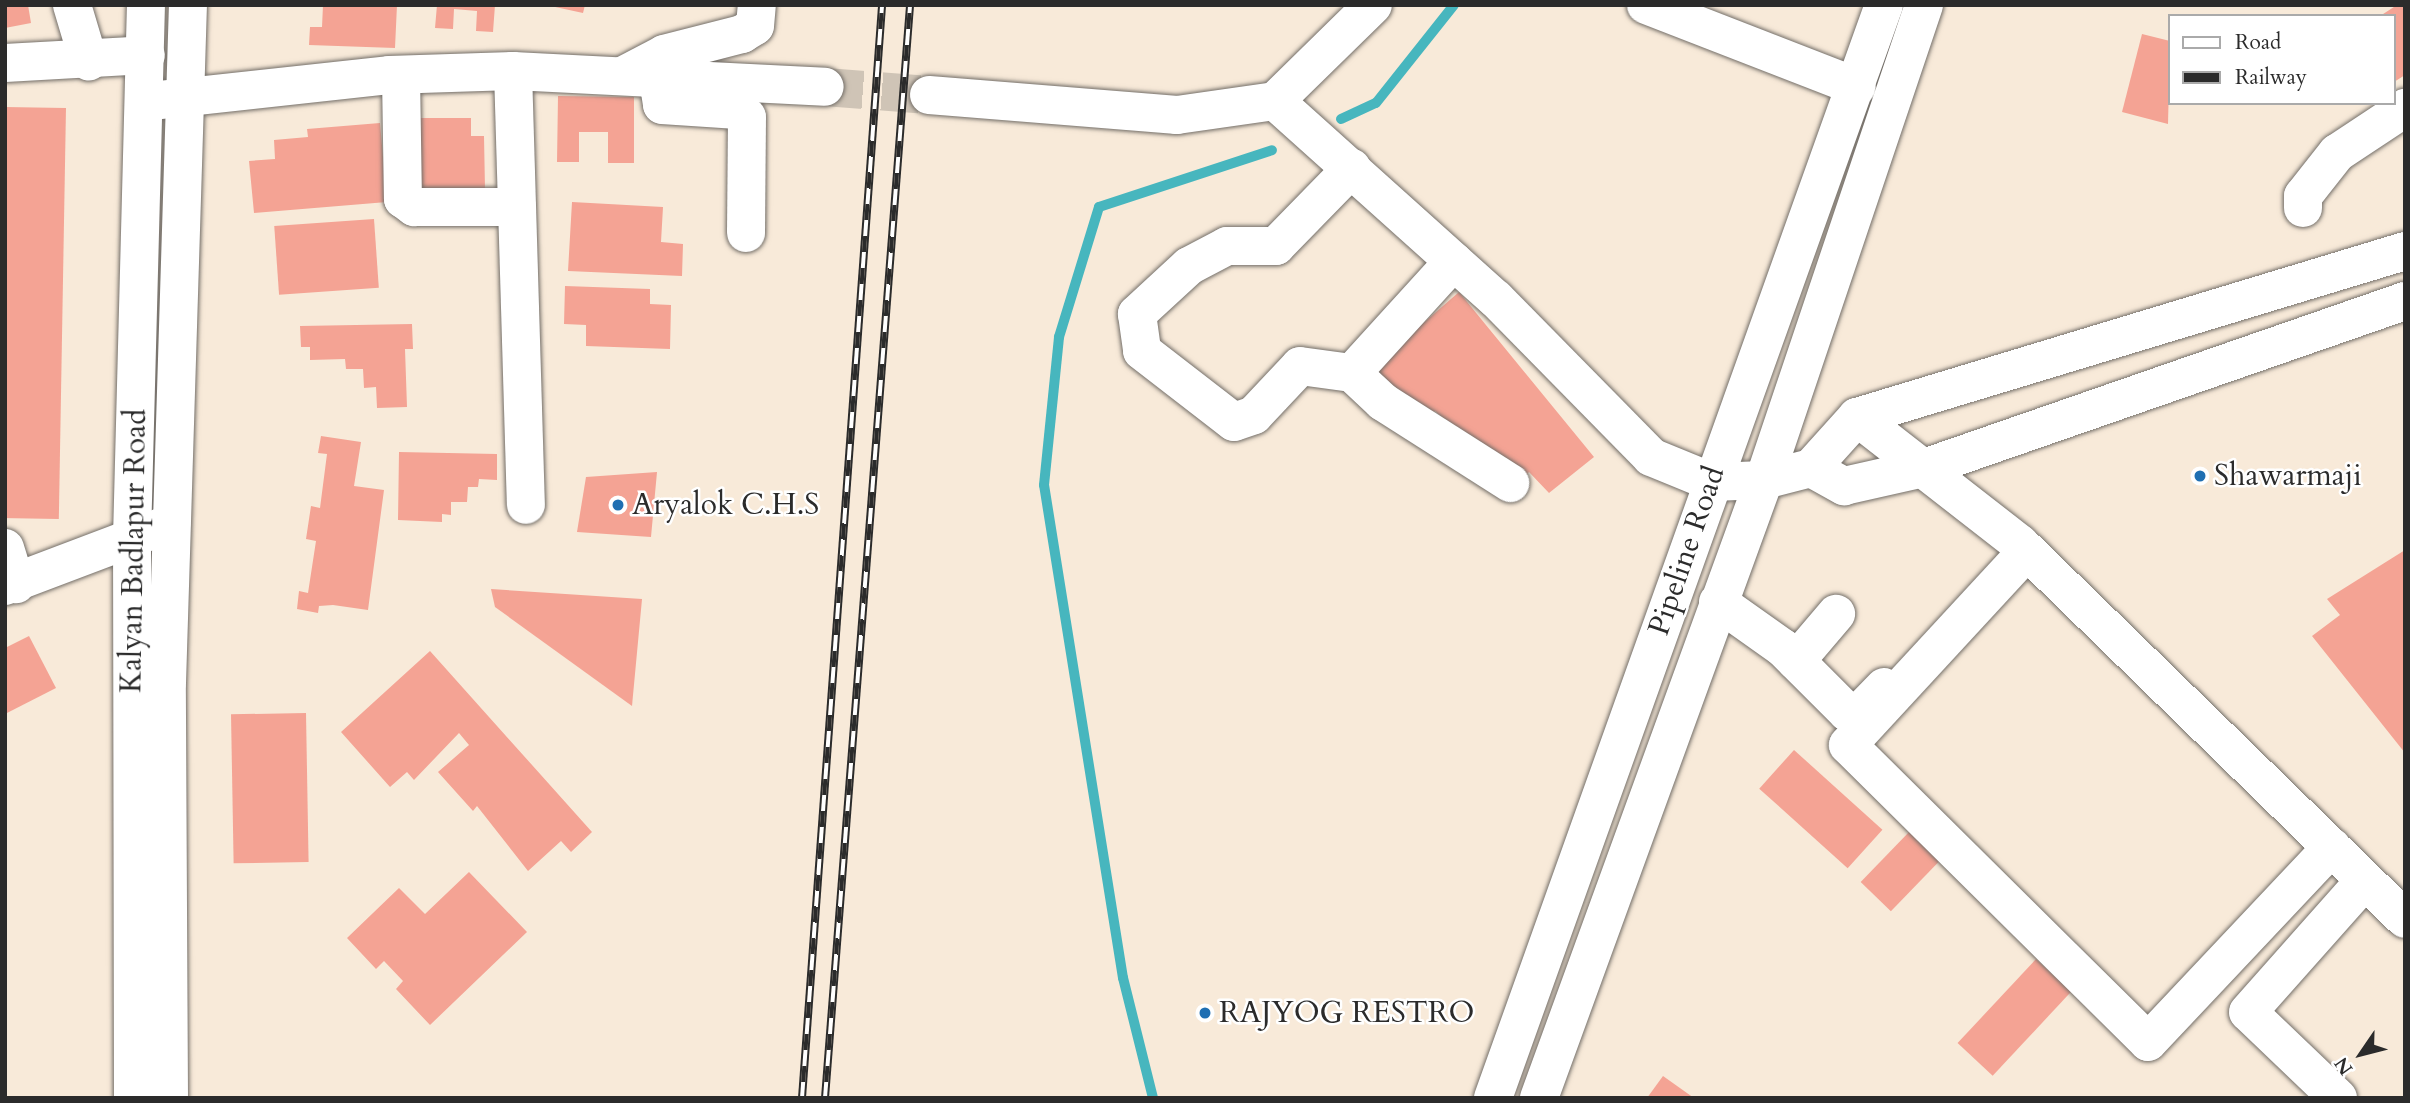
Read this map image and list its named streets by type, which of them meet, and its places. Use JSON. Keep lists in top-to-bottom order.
{
  "streets": {
    "street": ["Kalyan Badlapur Road", "Pipeline Road"]
  },
  "places": ["Shawarmaji", "Aryalok C.H.S", "RAJYOG RESTRO"],
  "legend": ["Road", "Railway"],
  "north": "bottom left"
}
